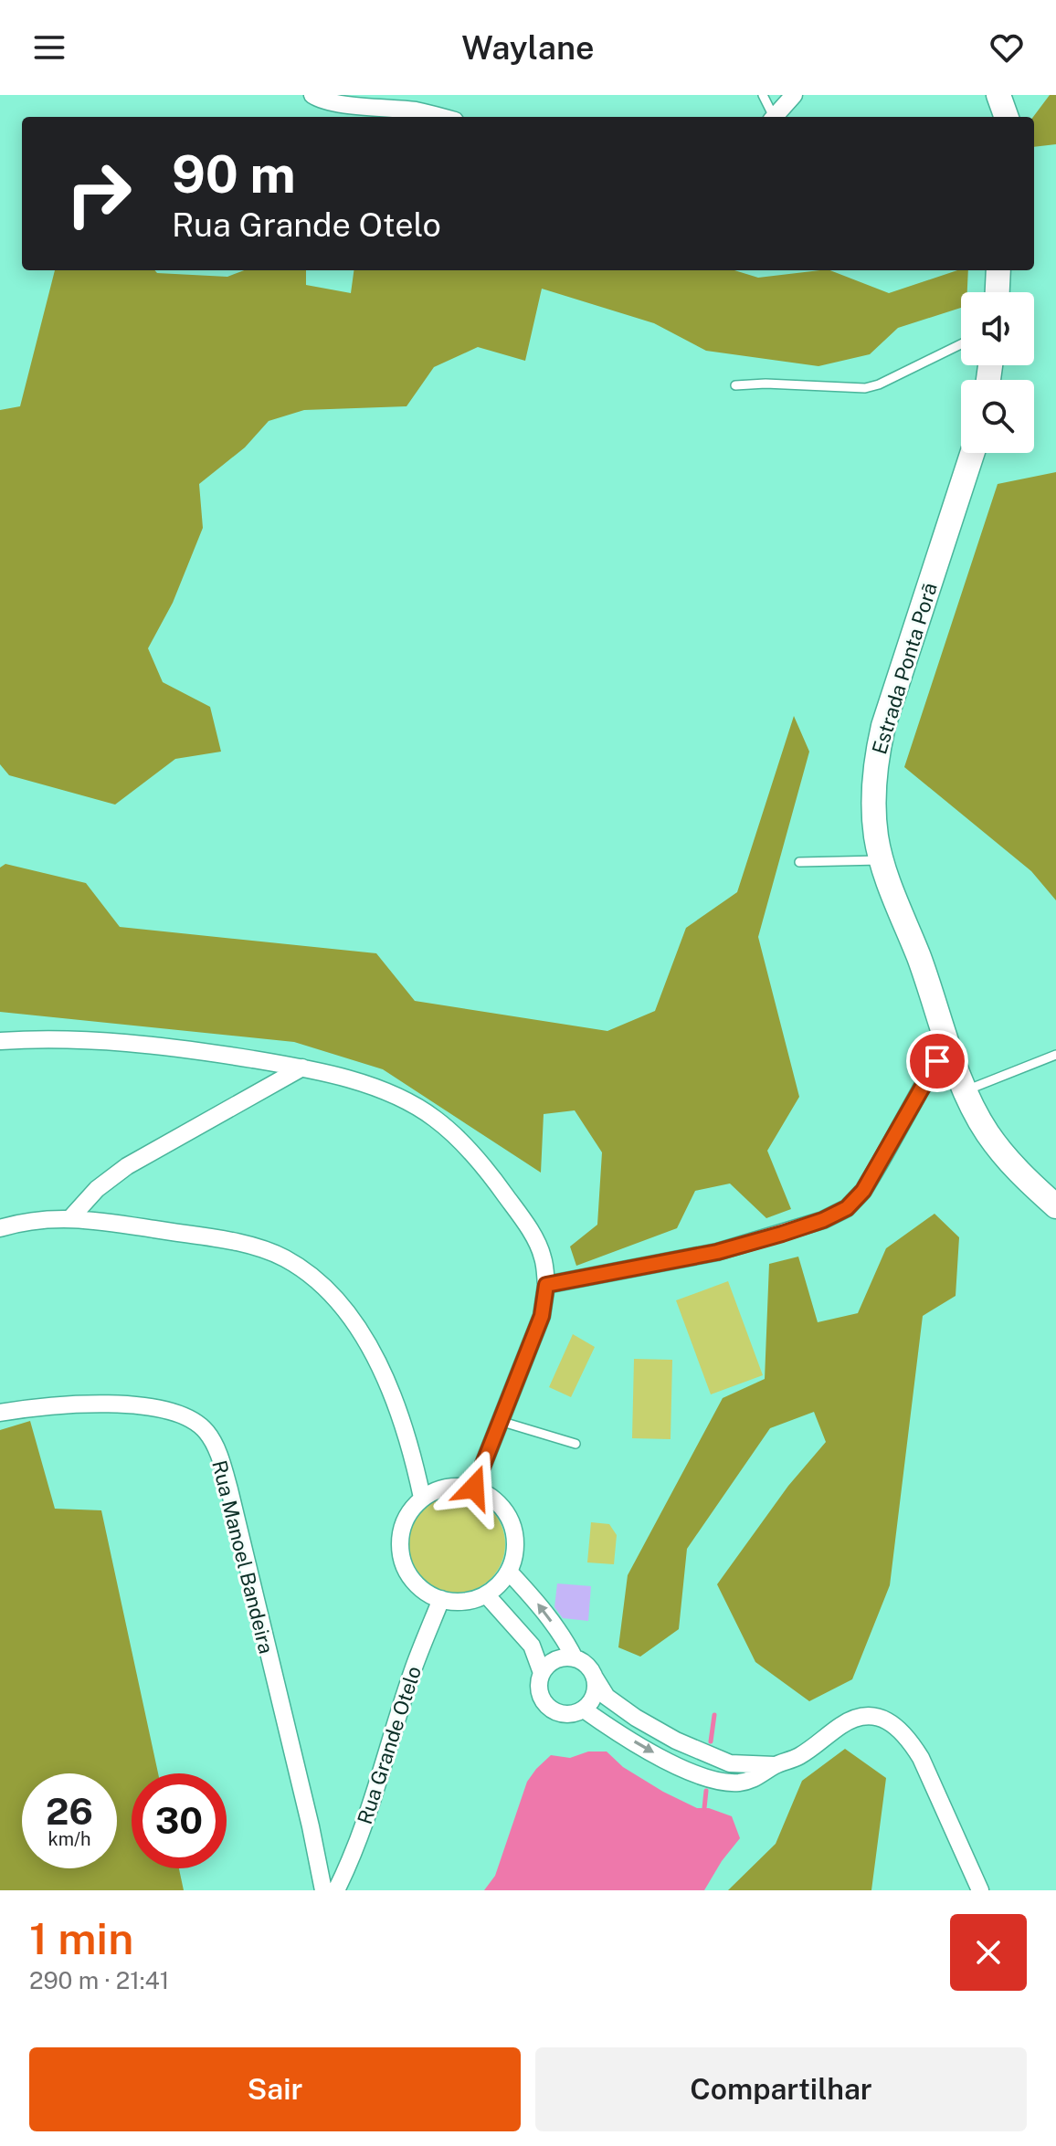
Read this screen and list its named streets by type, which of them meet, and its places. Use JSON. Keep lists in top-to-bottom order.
{
  "streets": {
    "main road": ["Estrada Ponta Porã"],
    "street": ["Rua Manoel Bandeira", "Rua Grande Otelo"]
  },
  "page": {
    "header": "Waylane",
    "turn": ["90 m", "Rua Grande Otelo"],
    "speed": "26 km/h",
    "limit": "30",
    "heading": ["1 min", "290 m · 21:41"],
    "buttons": ["Sair", "Compartilhar"]
  }
}
